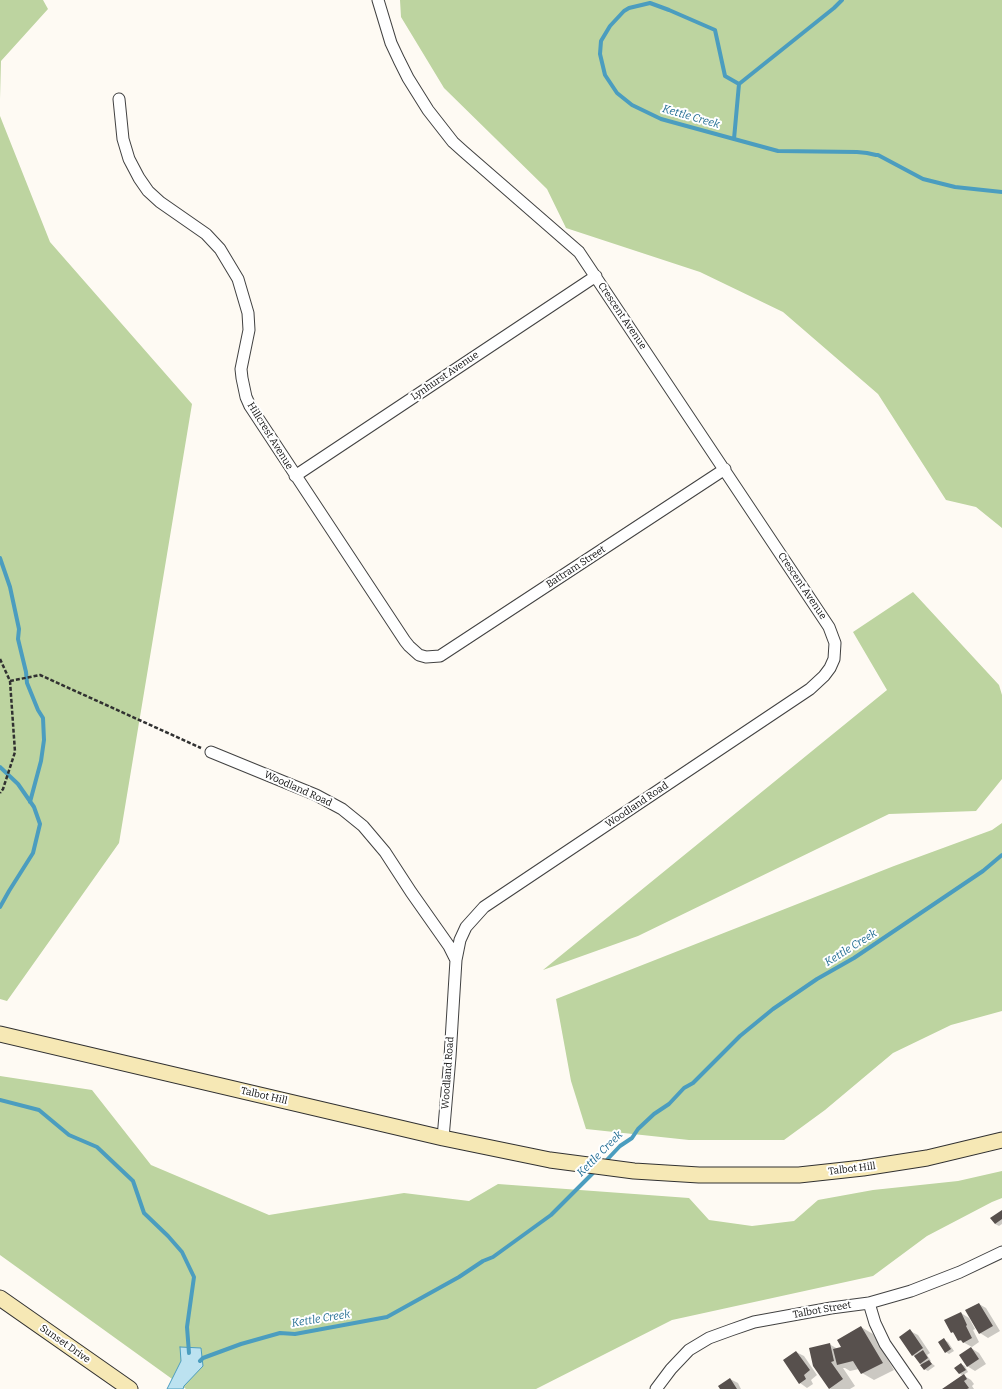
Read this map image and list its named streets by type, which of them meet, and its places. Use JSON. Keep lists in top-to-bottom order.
{
  "streets": {
    "main road": ["Talbot Hill", "Sunset Drive"],
    "street": [
      "Crescent Avenue",
      "Lynhurst Avenue",
      "Hillcrest Avenue",
      "Battram Street",
      "Woodland Road",
      "Talbot Street"
    ]
  },
  "crossings": [
    ["Crescent Avenue", "Lynhurst Avenue"],
    ["Crescent Avenue", "Battram Street"],
    ["Crescent Avenue", "Woodland Road"],
    ["Lynhurst Avenue", "Hillcrest Avenue"],
    ["Hillcrest Avenue", "Battram Street"],
    ["Woodland Road", "Talbot Hill"]
  ],
  "water": ["Kettle Creek"]
}
